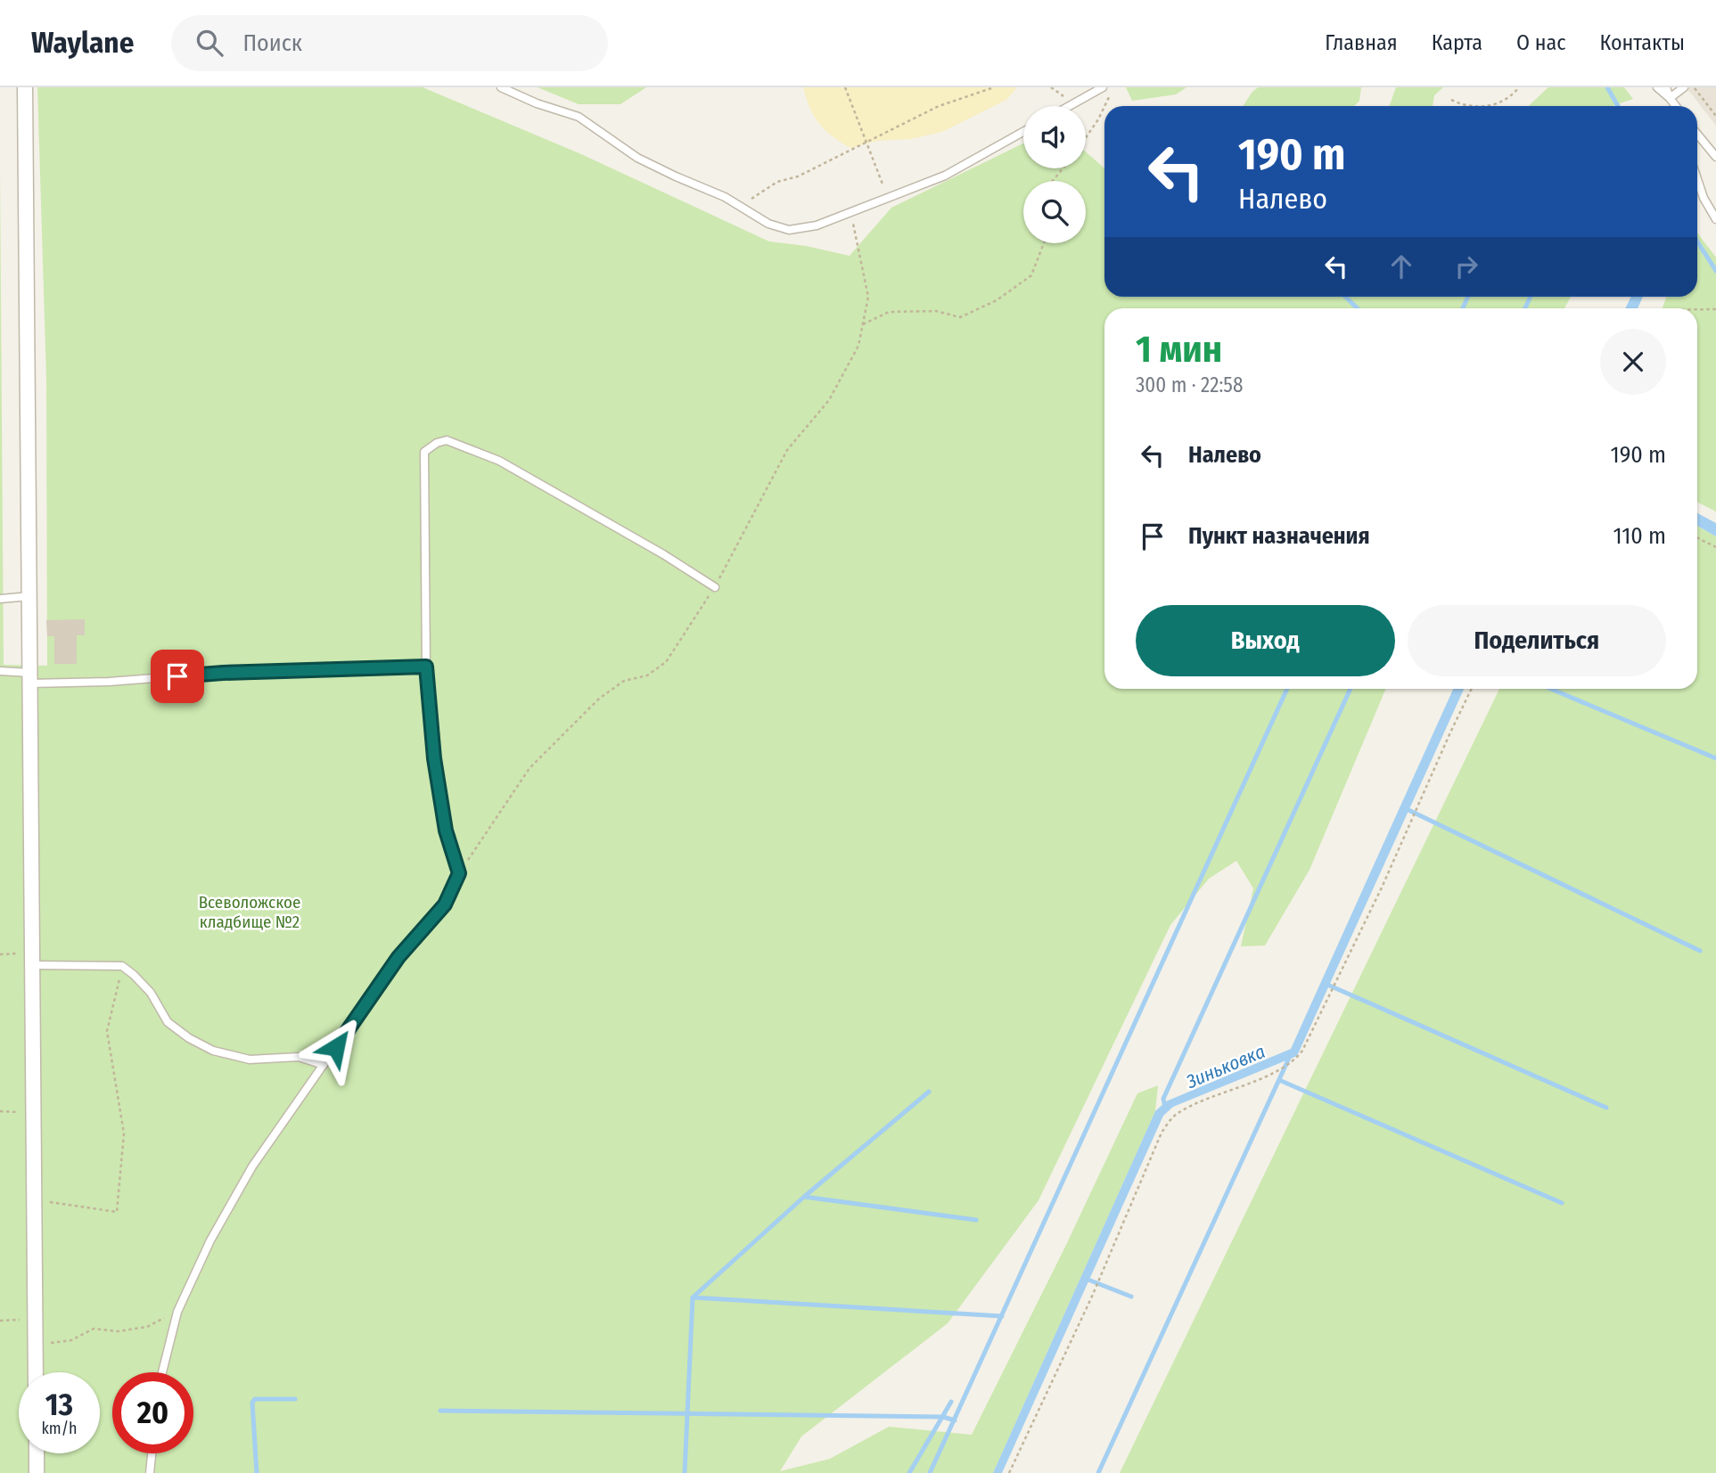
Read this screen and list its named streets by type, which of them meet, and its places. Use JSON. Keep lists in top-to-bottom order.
{
  "water": ["Зиньковка"],
  "parks": ["Всеволожское кладбище №2"],
  "page": {
    "header": "Waylane",
    "search": "Поиск",
    "nav": [
      "Главная",
      "Карта",
      "О нас",
      "Контакты"
    ],
    "turn": ["190 m", "Налево"],
    "heading": ["1 мин", "300 m · 22:58"],
    "list": [
      {
        "name": "Налево",
        "value": "190 m"
      },
      {
        "name": "Пункт назначения",
        "value": "110 m"
      }
    ],
    "buttons": ["Выход", "Поделиться"],
    "speed": "13 km/h",
    "limit": "20"
  }
}
